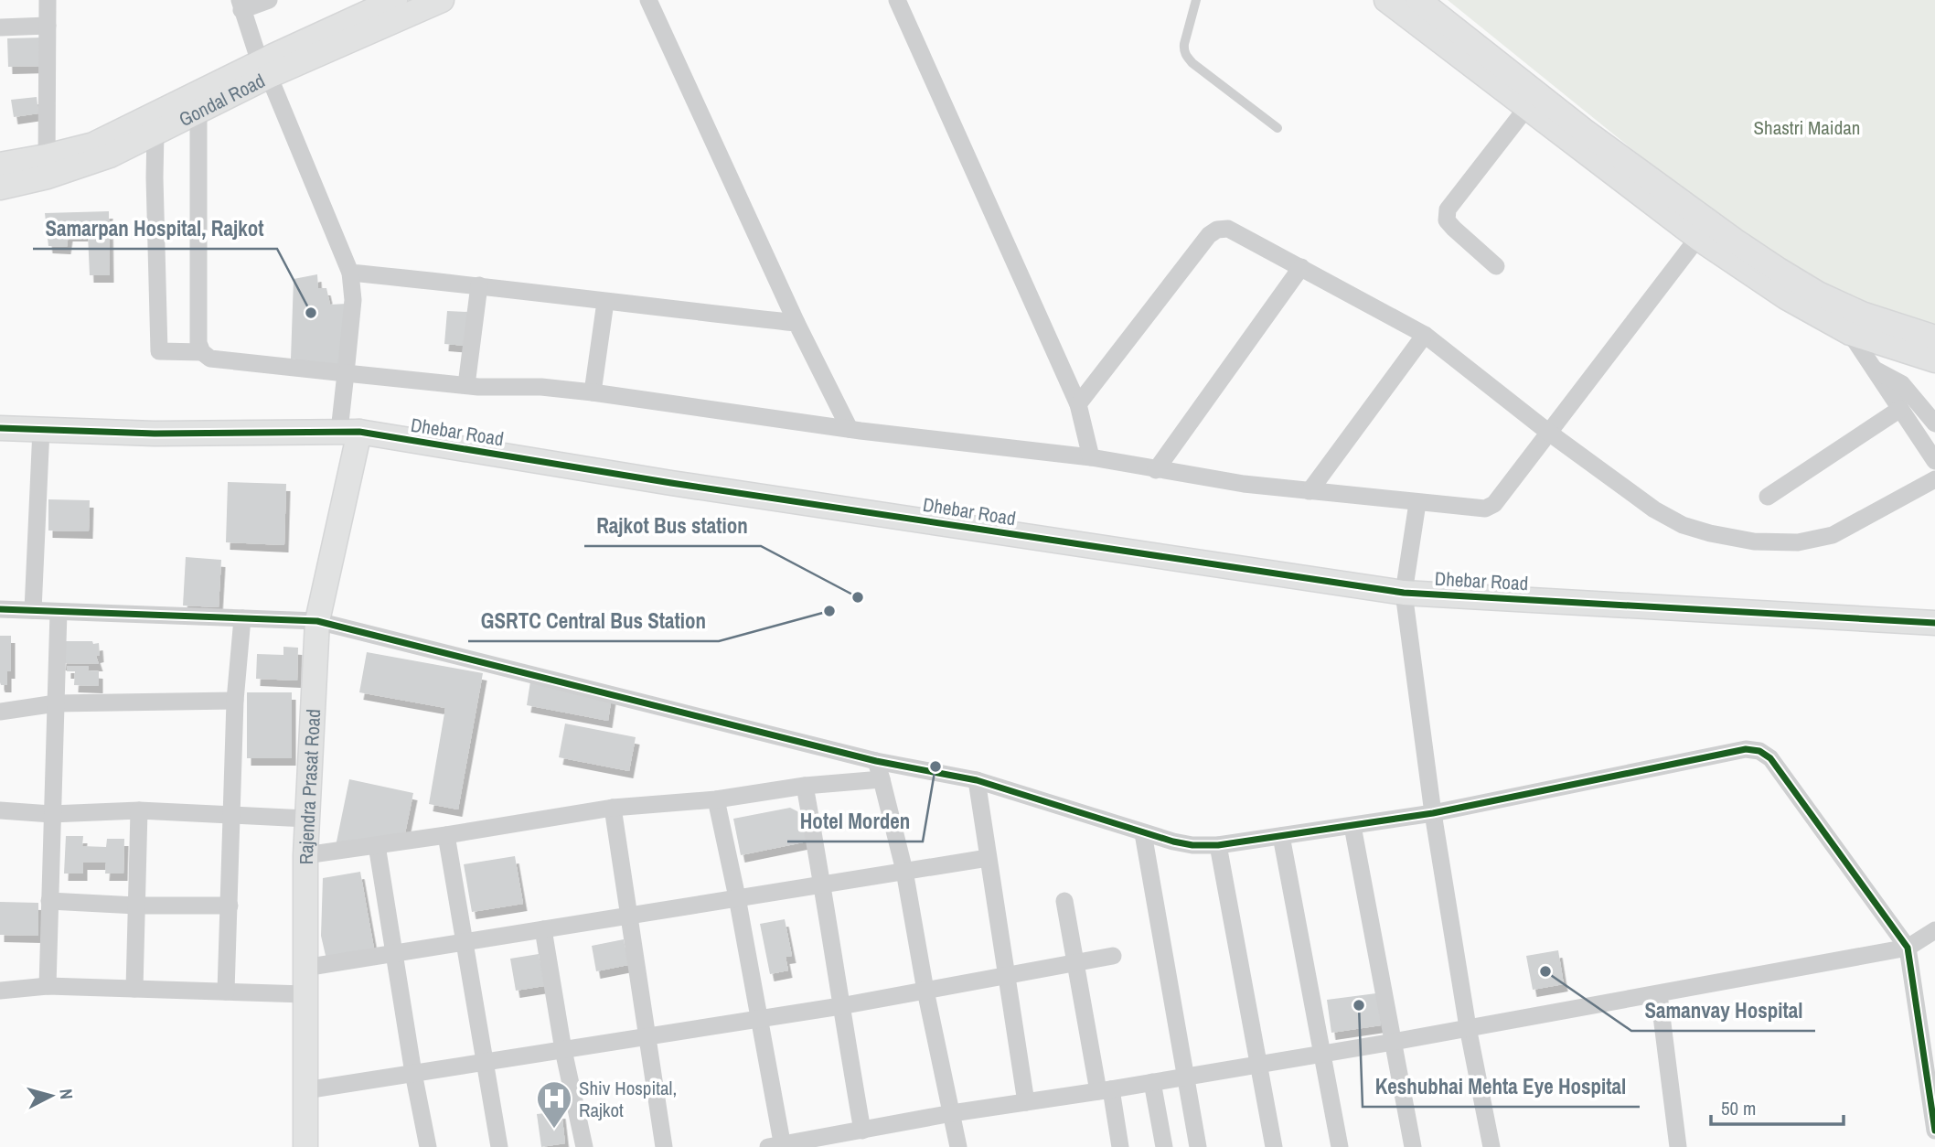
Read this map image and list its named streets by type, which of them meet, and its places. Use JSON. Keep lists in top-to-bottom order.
{
  "streets": {
    "street": ["Gondal Road", "Dhebar Road", "Rajendra Prasat Road"]
  },
  "crossings": [
    ["Dhebar Road", "Rajendra Prasat Road"]
  ],
  "parks": ["Shastri Maidan"],
  "places": {
    "other": [
      "Samarpan Hospital, Rajkot",
      "Rajkot Bus station",
      "GSRTC Central Bus Station",
      "Hotel Morden",
      "Samanvay Hospital",
      "Keshubhai Mehta Eye Hospital"
    ],
    "hospital": ["Shiv Hospital, Rajkot"]
  },
  "scale_bar": "50 m",
  "north": "right"
}
